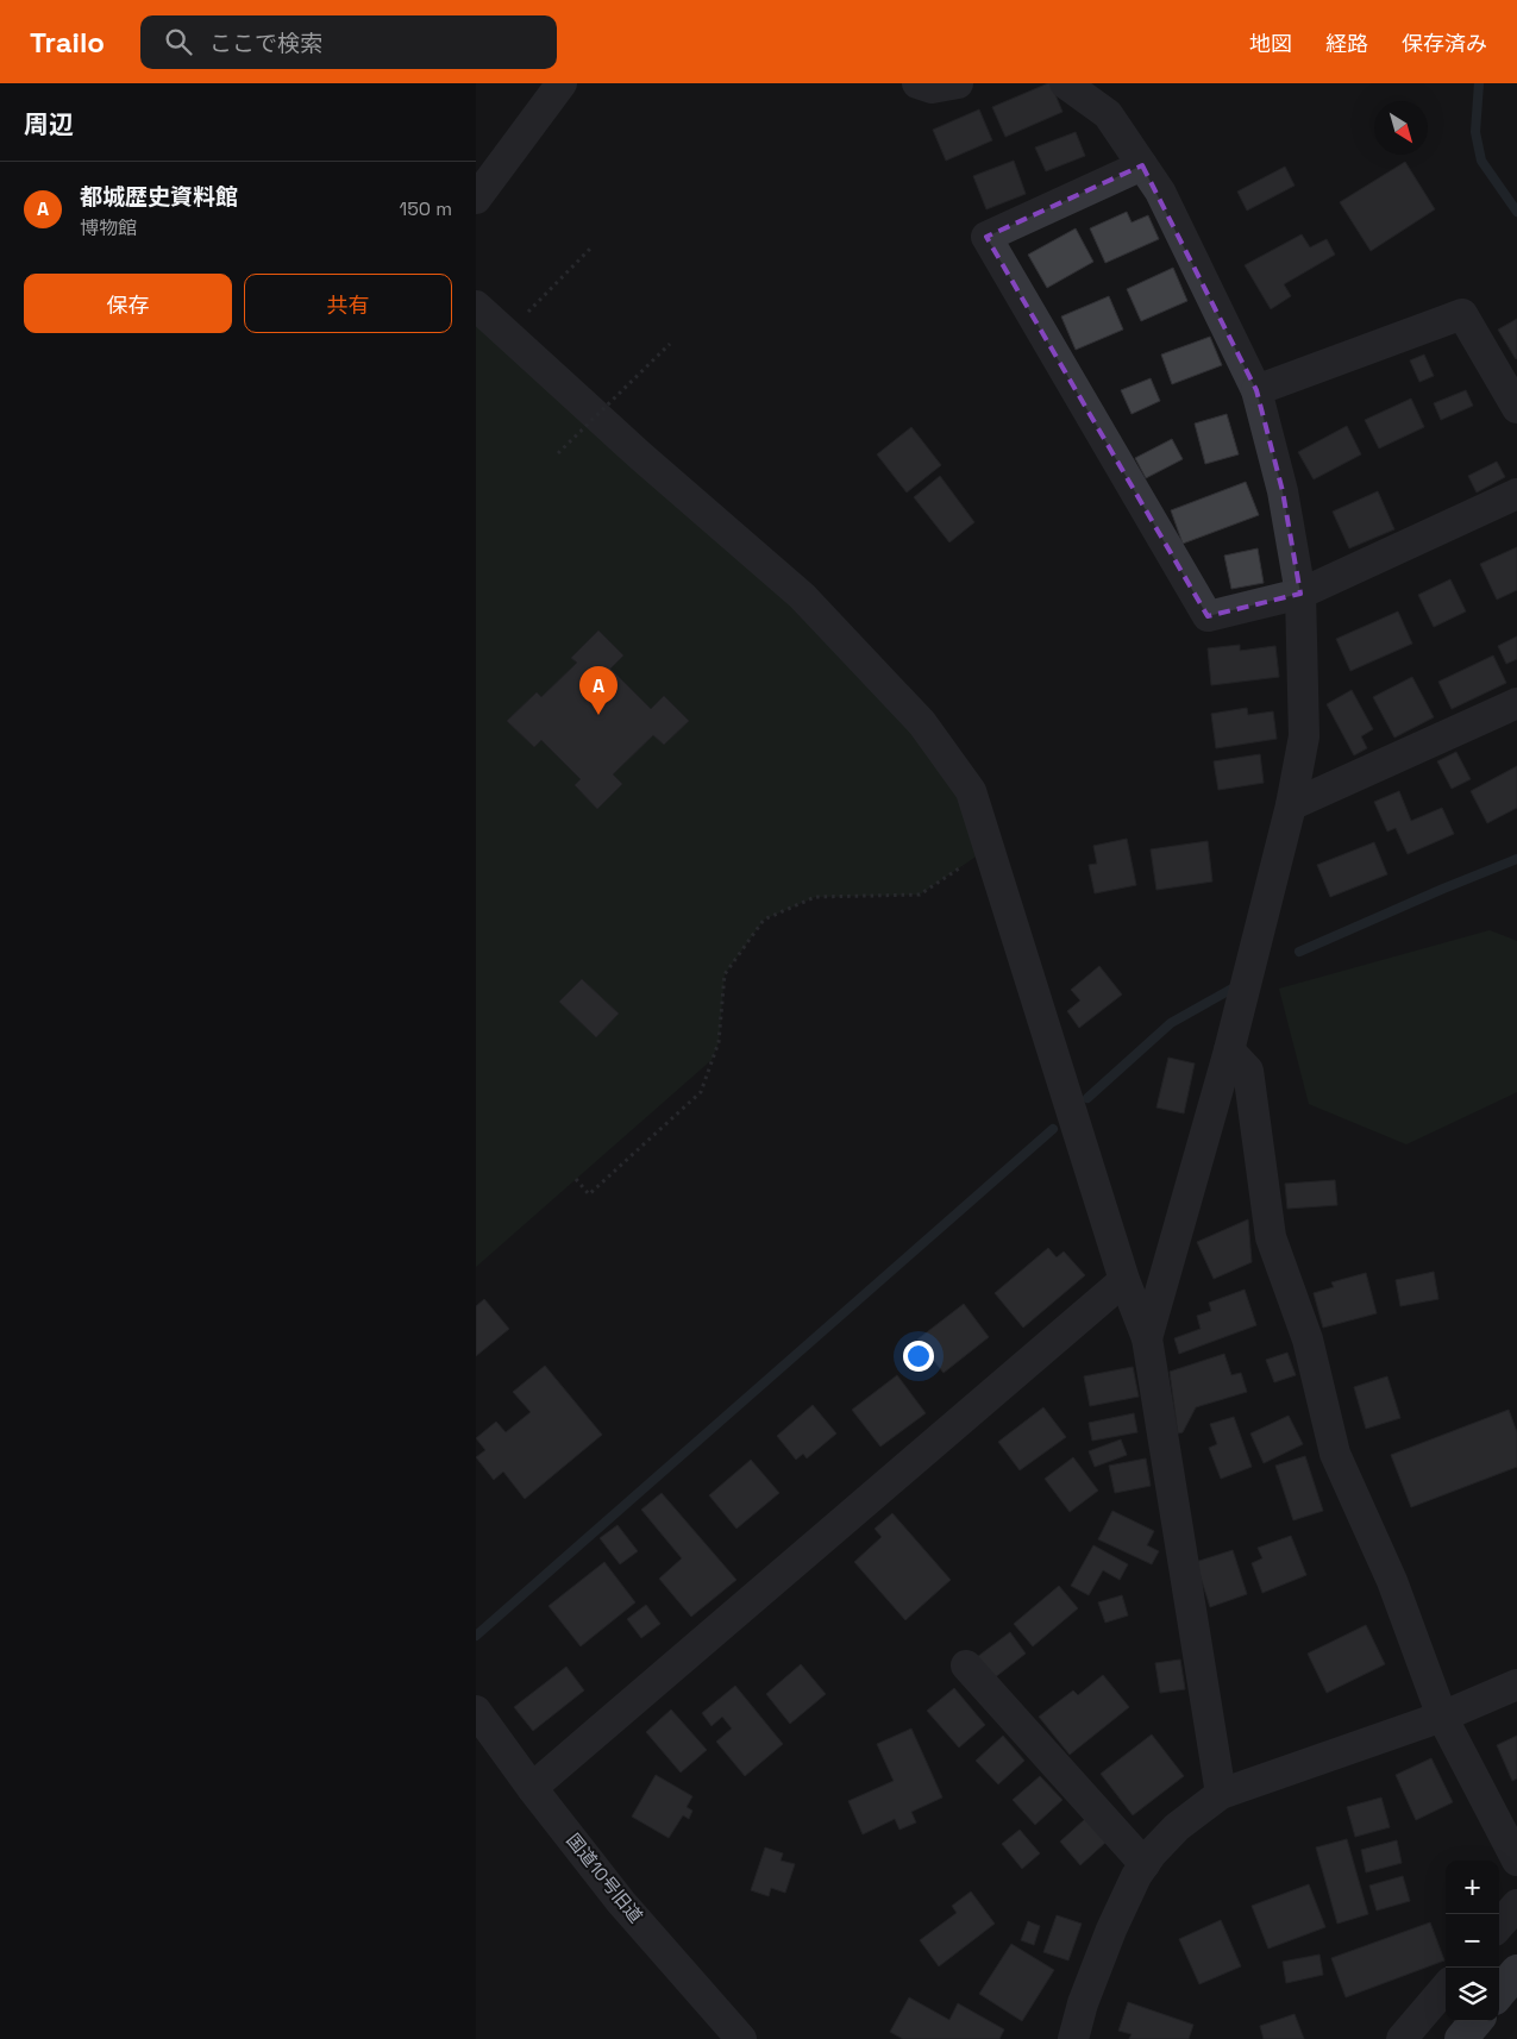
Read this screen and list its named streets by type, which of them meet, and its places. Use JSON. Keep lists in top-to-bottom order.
{
  "streets": {
    "street": ["国道10号旧道"]
  },
  "north": "bottom right",
  "page": {
    "header": "Trailo",
    "search": "ここで検索",
    "nav": ["地図", "経路", "保存済み"],
    "heading": "周辺",
    "list": [
      {
        "mark": "A",
        "name": "都城歴史資料館",
        "note": "博物館",
        "value": "150 m"
      }
    ],
    "buttons": ["保存", "共有"],
    "pins": "A",
    "map_buttons": ["+", "−"]
  }
}
